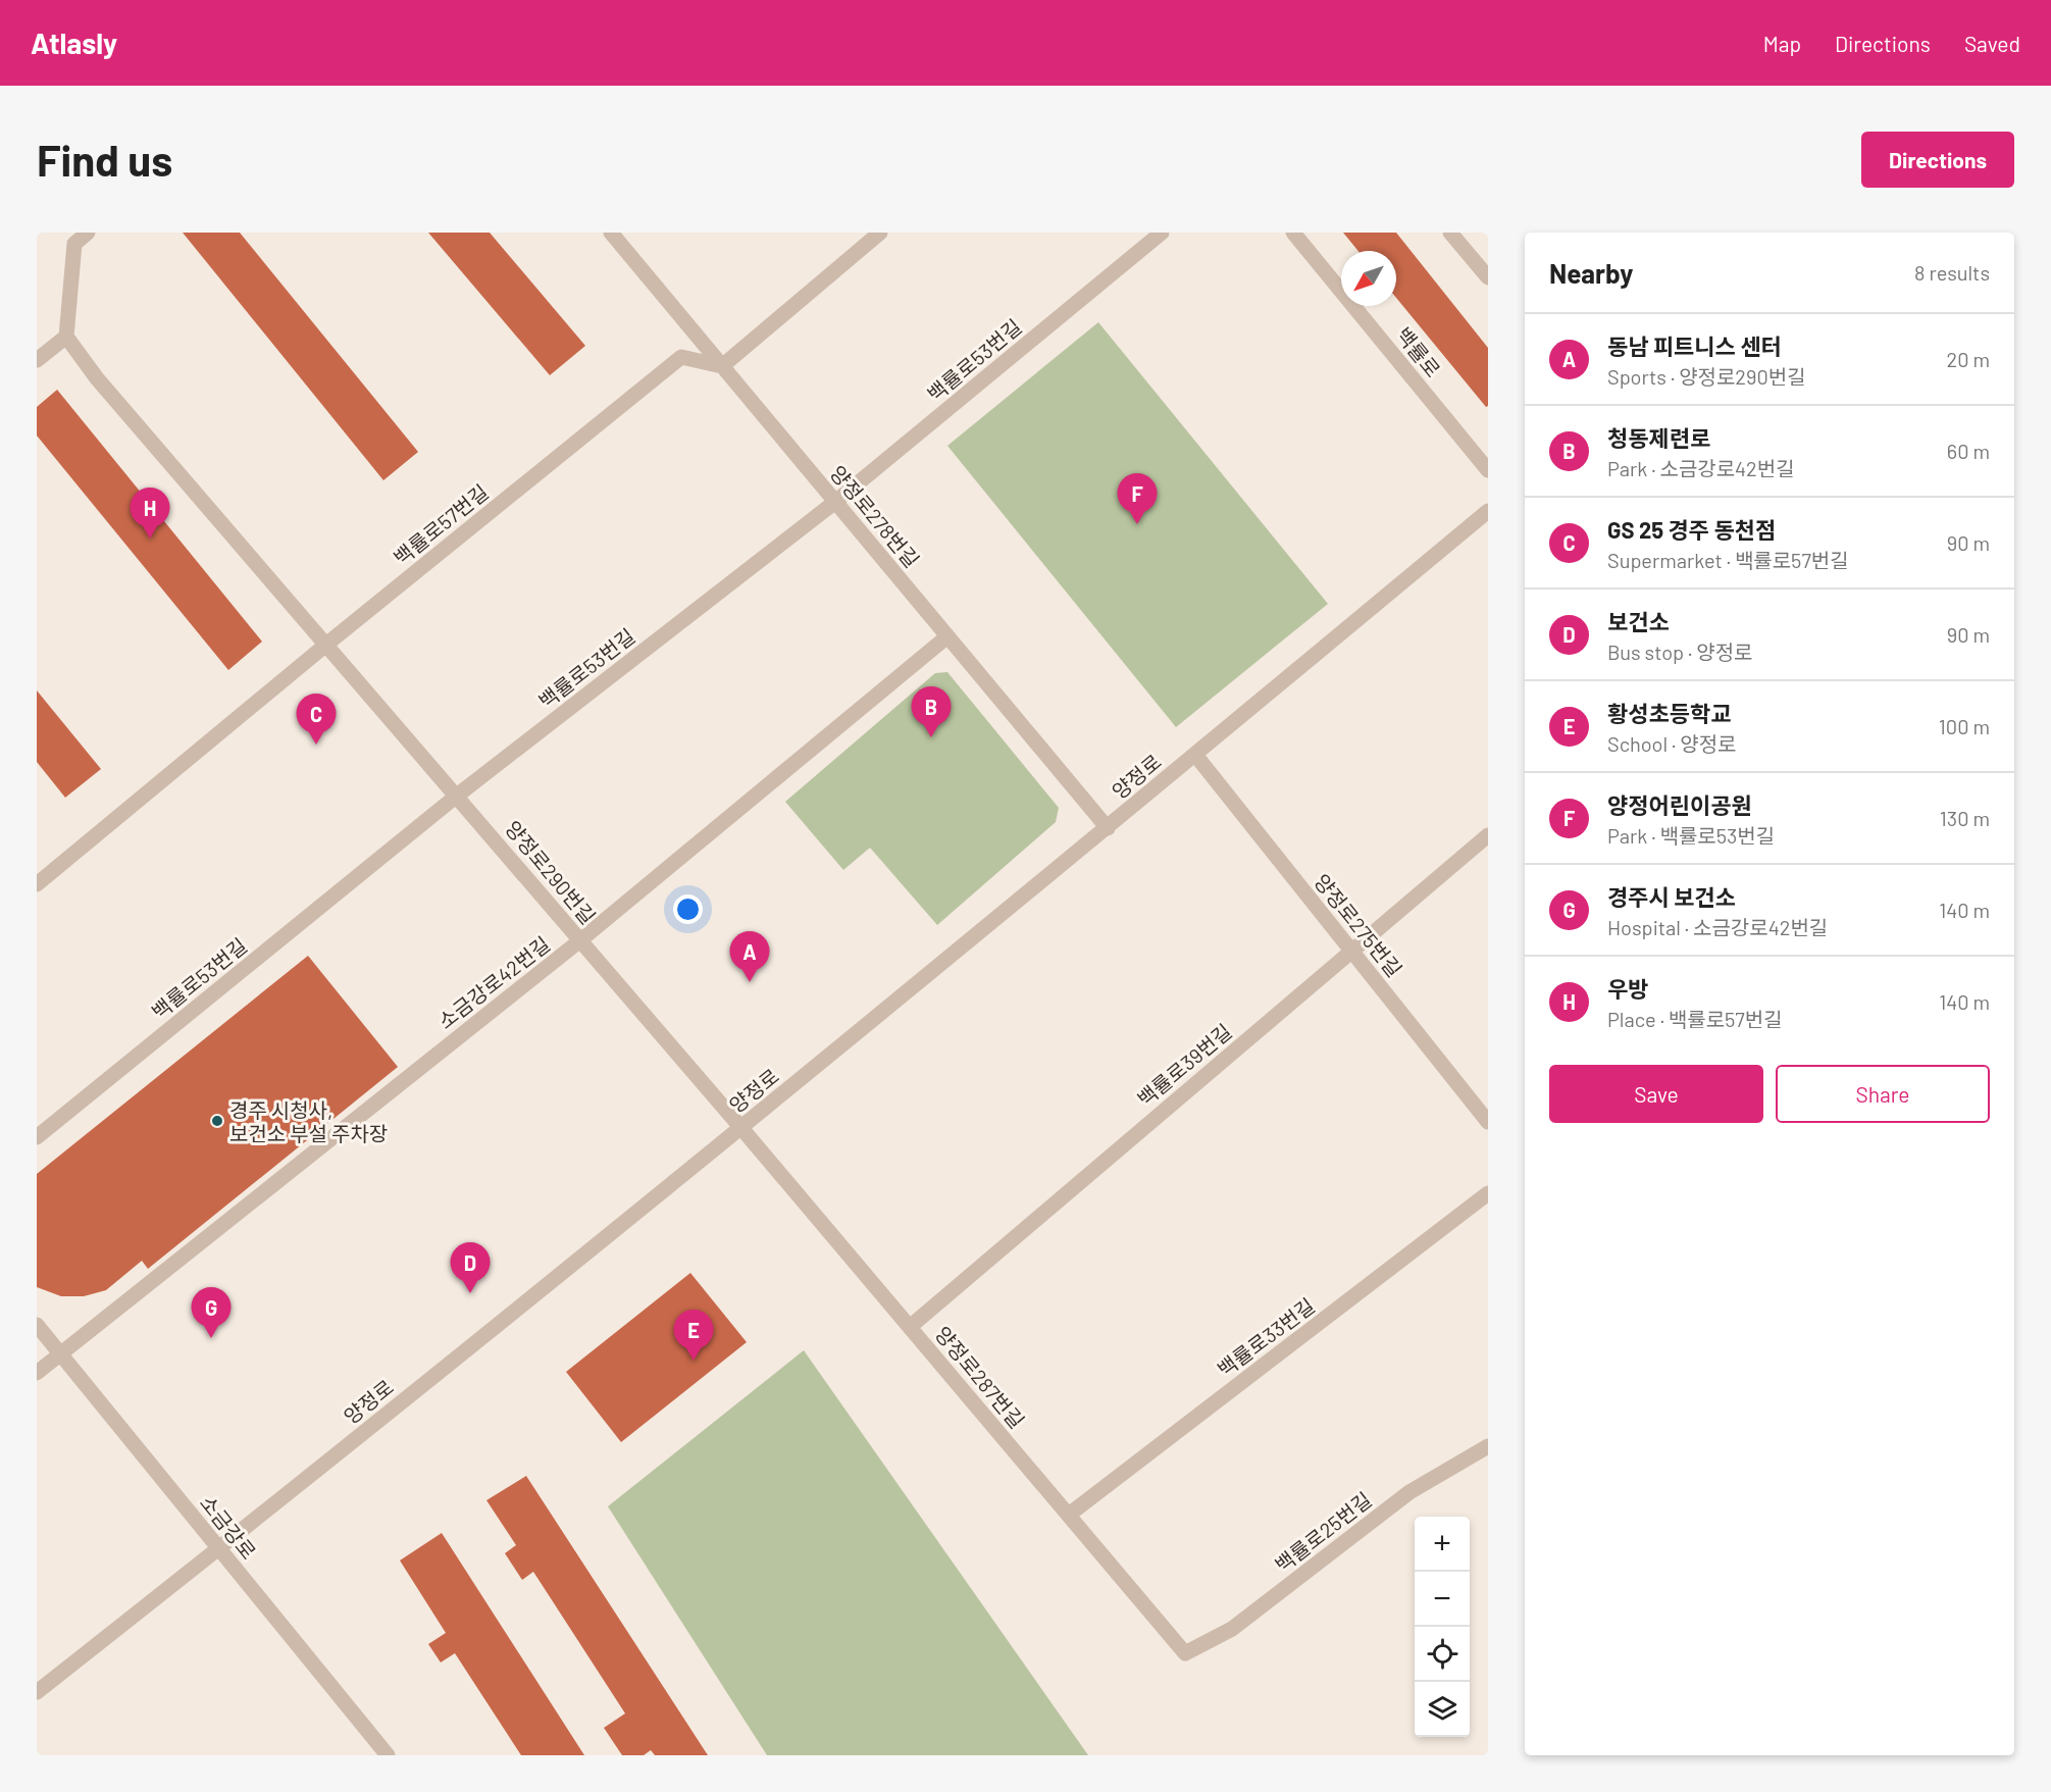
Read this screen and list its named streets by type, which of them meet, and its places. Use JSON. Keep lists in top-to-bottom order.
{
  "streets": {
    "street": [
      "백률로",
      "백률로53번길",
      "양정로278번길",
      "백률로57번길",
      "양정로",
      "양정로290번길",
      "양정로275번길",
      "소금강로42번길",
      "백률로39번길",
      "백률로33번길",
      "양정로287번길",
      "소금강로",
      "백률로25번길"
    ]
  },
  "crossings": [
    ["백률로53번길", "양정로278번길"],
    ["백률로53번길", "양정로290번길"],
    ["양정로278번길", "백률로57번길"],
    ["양정로278번길", "양정로"],
    ["양정로278번길", "소금강로42번길"],
    ["백률로57번길", "양정로290번길"],
    ["양정로", "양정로290번길"],
    ["양정로", "양정로275번길"],
    ["양정로", "양정로287번길"],
    ["양정로", "소금강로"],
    ["양정로290번길", "소금강로42번길"],
    ["양정로290번길", "양정로287번길"],
    ["양정로275번길", "백률로39번길"],
    ["소금강로42번길", "소금강로"],
    ["백률로39번길", "양정로287번길"],
    ["백률로33번길", "양정로287번길"],
    ["양정로287번길", "백률로25번길"]
  ],
  "places": ["경주 시청사, 보건소 부설 주차장"],
  "north": "bottom left",
  "page": {
    "header": "Atlasly",
    "nav": ["Map", "Directions", "Saved"],
    "buttons": [
      "Directions",
      ["Save", "Share"]
    ],
    "title": "Find us",
    "heading": ["Nearby", "8 results"],
    "list": [
      {
        "mark": "A",
        "name": "동남 피트니스 센터",
        "note": "Sports · 양정로290번길",
        "value": "20 m"
      },
      {
        "mark": "B",
        "name": "청동제련로",
        "note": "Park · 소금강로42번길",
        "value": "60 m"
      },
      {
        "mark": "C",
        "name": "GS 25 경주 동천점",
        "note": "Supermarket · 백률로57번길",
        "value": "90 m"
      },
      {
        "mark": "D",
        "name": "보건소",
        "note": "Bus stop · 양정로",
        "value": "90 m"
      },
      {
        "mark": "E",
        "name": "황성초등학교",
        "note": "School · 양정로",
        "value": "100 m"
      },
      {
        "mark": "F",
        "name": "양정어린이공원",
        "note": "Park · 백률로53번길",
        "value": "130 m"
      },
      {
        "mark": "G",
        "name": "경주시 보건소",
        "note": "Hospital · 소금강로42번길",
        "value": "140 m"
      },
      {
        "mark": "H",
        "name": "우방",
        "note": "Place · 백률로57번길",
        "value": "140 m"
      }
    ],
    "pins": [
      "F",
      "H",
      "B",
      "C",
      "A",
      "D",
      "G",
      "E"
    ],
    "map_buttons": ["+", "−"]
  }
}
